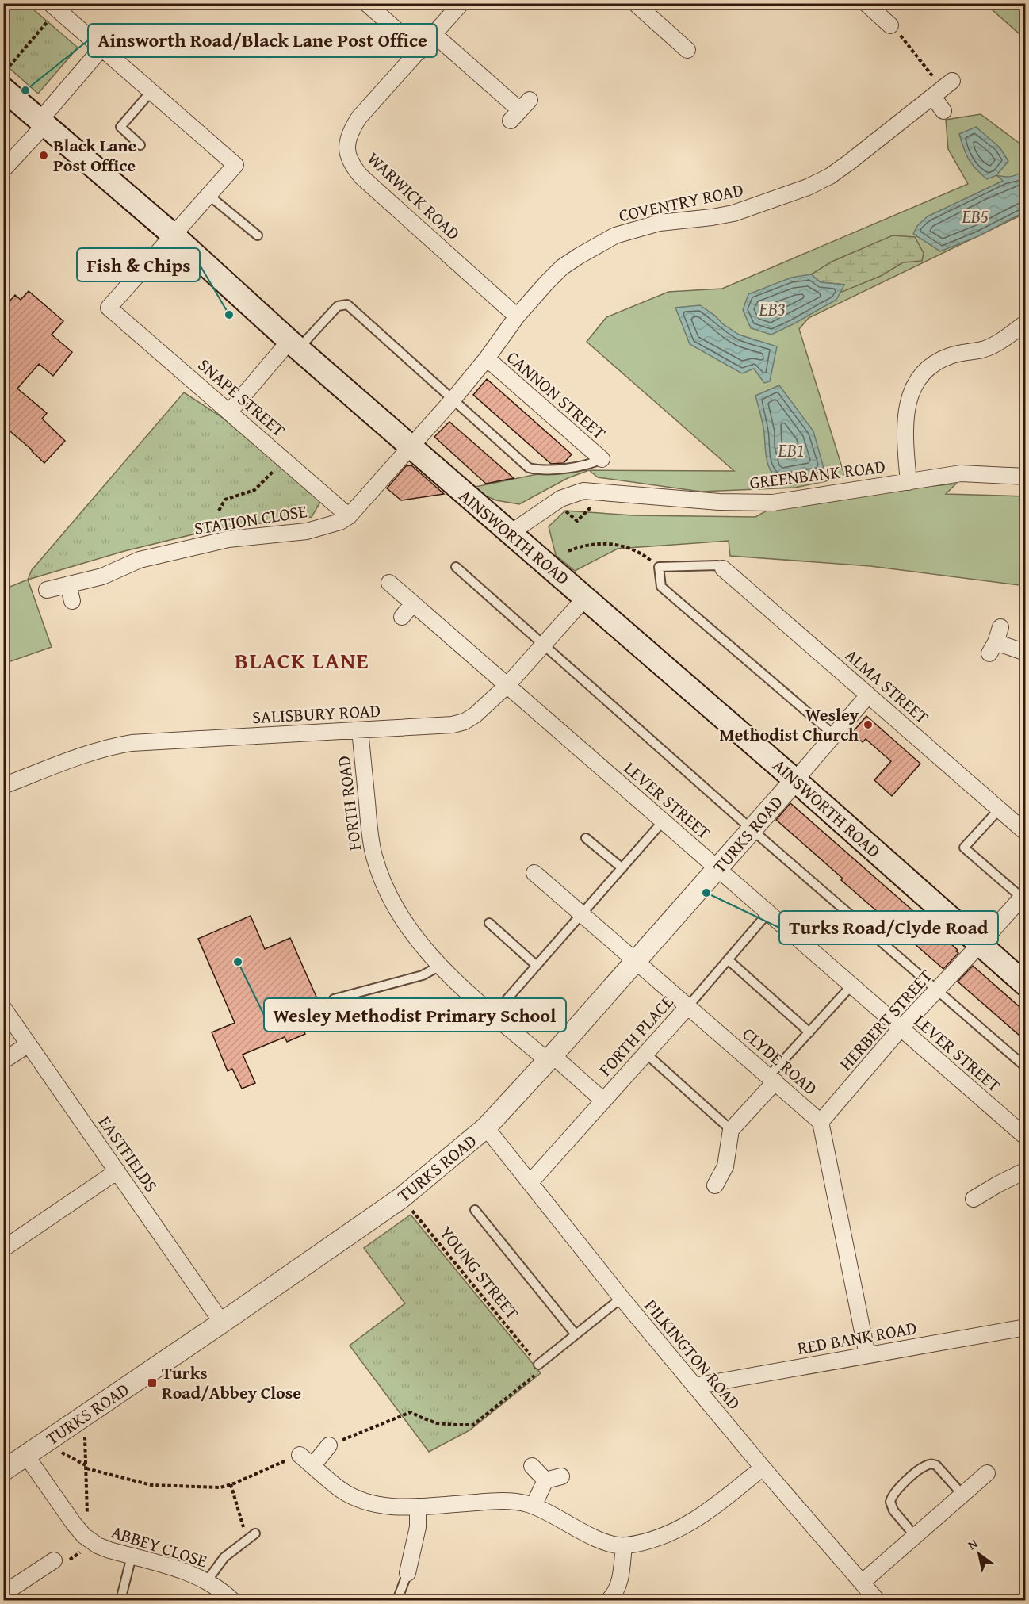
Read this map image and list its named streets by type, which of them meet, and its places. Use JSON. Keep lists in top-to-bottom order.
{
  "streets": {
    "main road": ["AINSWORTH ROAD"],
    "street": [
      "WARWICK ROAD",
      "COVENTRY ROAD",
      "CANNON STREET",
      "SNAPE STREET",
      "GREENBANK ROAD",
      "STATION CLOSE",
      "ALMA STREET",
      "SALISBURY ROAD",
      "LEVER STREET",
      "FORTH ROAD",
      "TURKS ROAD",
      "HERBERT STREET",
      "FORTH PLACE",
      "CLYDE ROAD",
      "EASTFIELDS",
      "RED BANK ROAD",
      "PILKINGTON ROAD",
      "ABBEY CLOSE"
    ],
    "path": ["YOUNG STREET"]
  },
  "crossings": [
    ["WARWICK ROAD", "COVENTRY ROAD"],
    ["COVENTRY ROAD", "CANNON STREET"],
    ["COVENTRY ROAD", "STATION CLOSE"],
    ["COVENTRY ROAD", "AINSWORTH ROAD"],
    ["SNAPE STREET", "STATION CLOSE"],
    ["SNAPE STREET", "AINSWORTH ROAD"],
    ["GREENBANK ROAD", "AINSWORTH ROAD"],
    ["STATION CLOSE", "AINSWORTH ROAD"],
    ["AINSWORTH ROAD", "SALISBURY ROAD"],
    ["AINSWORTH ROAD", "TURKS ROAD"],
    ["AINSWORTH ROAD", "HERBERT STREET"],
    ["SALISBURY ROAD", "LEVER STREET"],
    ["SALISBURY ROAD", "FORTH ROAD"],
    ["LEVER STREET", "TURKS ROAD"],
    ["LEVER STREET", "HERBERT STREET"],
    ["LEVER STREET", "FORTH PLACE"],
    ["FORTH ROAD", "TURKS ROAD"],
    ["FORTH ROAD", "FORTH PLACE"],
    ["TURKS ROAD", "CLYDE ROAD"],
    ["TURKS ROAD", "EASTFIELDS"],
    ["TURKS ROAD", "YOUNG STREET"],
    ["TURKS ROAD", "PILKINGTON ROAD"],
    ["TURKS ROAD", "ABBEY CLOSE"],
    ["HERBERT STREET", "CLYDE ROAD"],
    ["FORTH PLACE", "CLYDE ROAD"],
    ["FORTH PLACE", "PILKINGTON ROAD"],
    ["CLYDE ROAD", "RED BANK ROAD"],
    ["RED BANK ROAD", "PILKINGTON ROAD"]
  ],
  "districts": ["BLACK LANE"],
  "water": ["EB5", "EB3", "EB1"],
  "places": {
    "other": [
      "Ainsworth Road/Black Lane Post Office",
      "Black Lane Post Office",
      "Fish & Chips",
      "Wesley Methodist Church",
      "Turks Road/Clyde Road",
      "Wesley Methodist Primary School"
    ],
    "transit": ["Turks Road/Abbey Close"]
  },
  "north": "top left"
}
